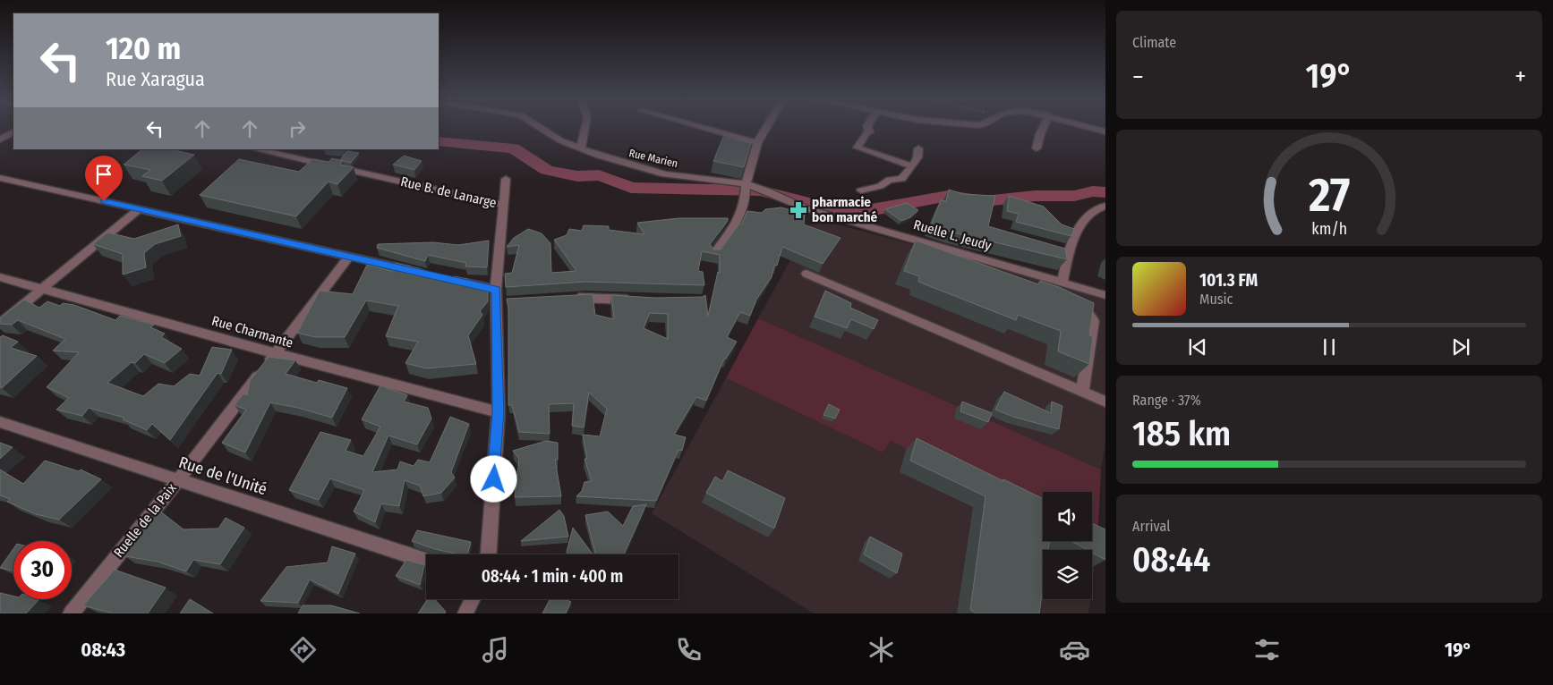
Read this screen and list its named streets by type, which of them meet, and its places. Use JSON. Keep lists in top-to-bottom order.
{
  "streets": {
    "street": [
      "Rue Marien",
      "Rue B. de Lanarge",
      "Ruelle L. Jeudy",
      "Rue Charmante",
      "Rue de l'Unité",
      "Ruelle de la Paix"
    ]
  },
  "crossings": [
    ["Rue Marien", "Ruelle L. Jeudy"],
    ["Rue B. de Lanarge", "Rue Charmante"],
    ["Rue Charmante", "Ruelle de la Paix"],
    ["Rue de l'Unité", "Ruelle de la Paix"]
  ],
  "places": {
    "pharmacy": ["pharmacie bon marché"]
  },
  "page": {
    "tile": [
      "Climate",
      ["Range · 37%", "185 km"],
      ["Arrival", "08:44"]
    ],
    "turn": ["120 m", "Rue Xaragua"],
    "heat": ["−", "19°", "+"],
    "song": ["101.3 FM", "Music"],
    "limit": "30",
    "trip": "08:44 · 1 min · 400 m",
    "tabs": ["08:43", "19°"],
    "gauge": ["27", "km/h"]
  }
}
